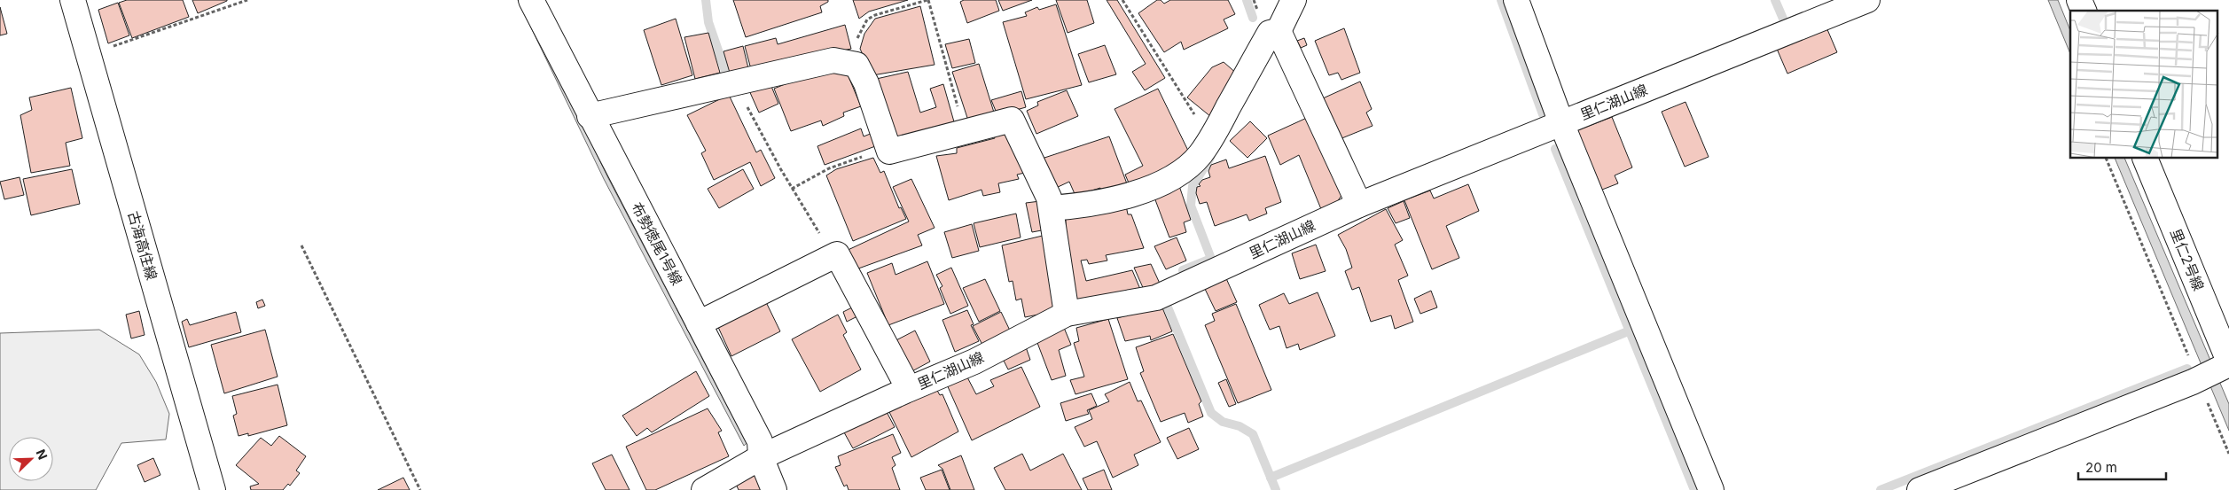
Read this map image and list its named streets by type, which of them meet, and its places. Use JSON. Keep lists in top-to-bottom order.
{
  "streets": {
    "street": [
      "里仁湖山線",
      "布勢徳尾1号線",
      "古海高住線",
      "里仁2号線"
    ]
  },
  "crossings": [
    ["里仁湖山線", "布勢徳尾1号線"]
  ],
  "scale_bar": "20 m",
  "north": "top right"
}
